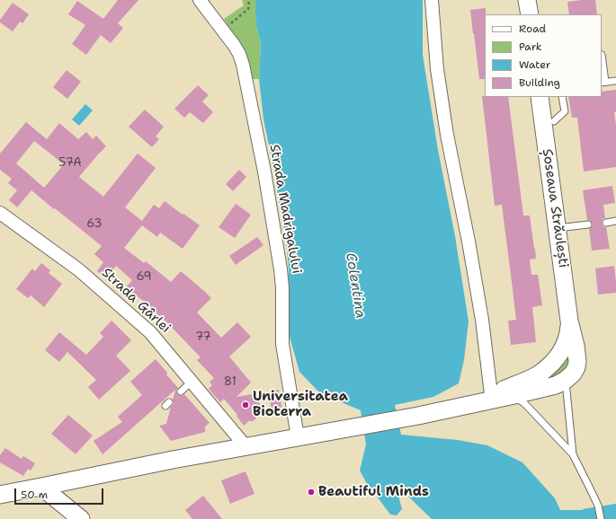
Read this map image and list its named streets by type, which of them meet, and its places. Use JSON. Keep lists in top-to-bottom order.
{
  "streets": {
    "street": ["Șoseaua Străulești", "Strada Madrigalului", "Strada Gârlei"]
  },
  "water": ["Colentina"],
  "places": ["Universitatea Bioterra", "Beautiful Minds"],
  "house_numbers": [
    "57A",
    "63",
    "69",
    "77",
    "81"
  ],
  "legend": [
    "Road",
    "Park",
    "Water",
    "Building"
  ],
  "scale_bar": "50 m"
}
